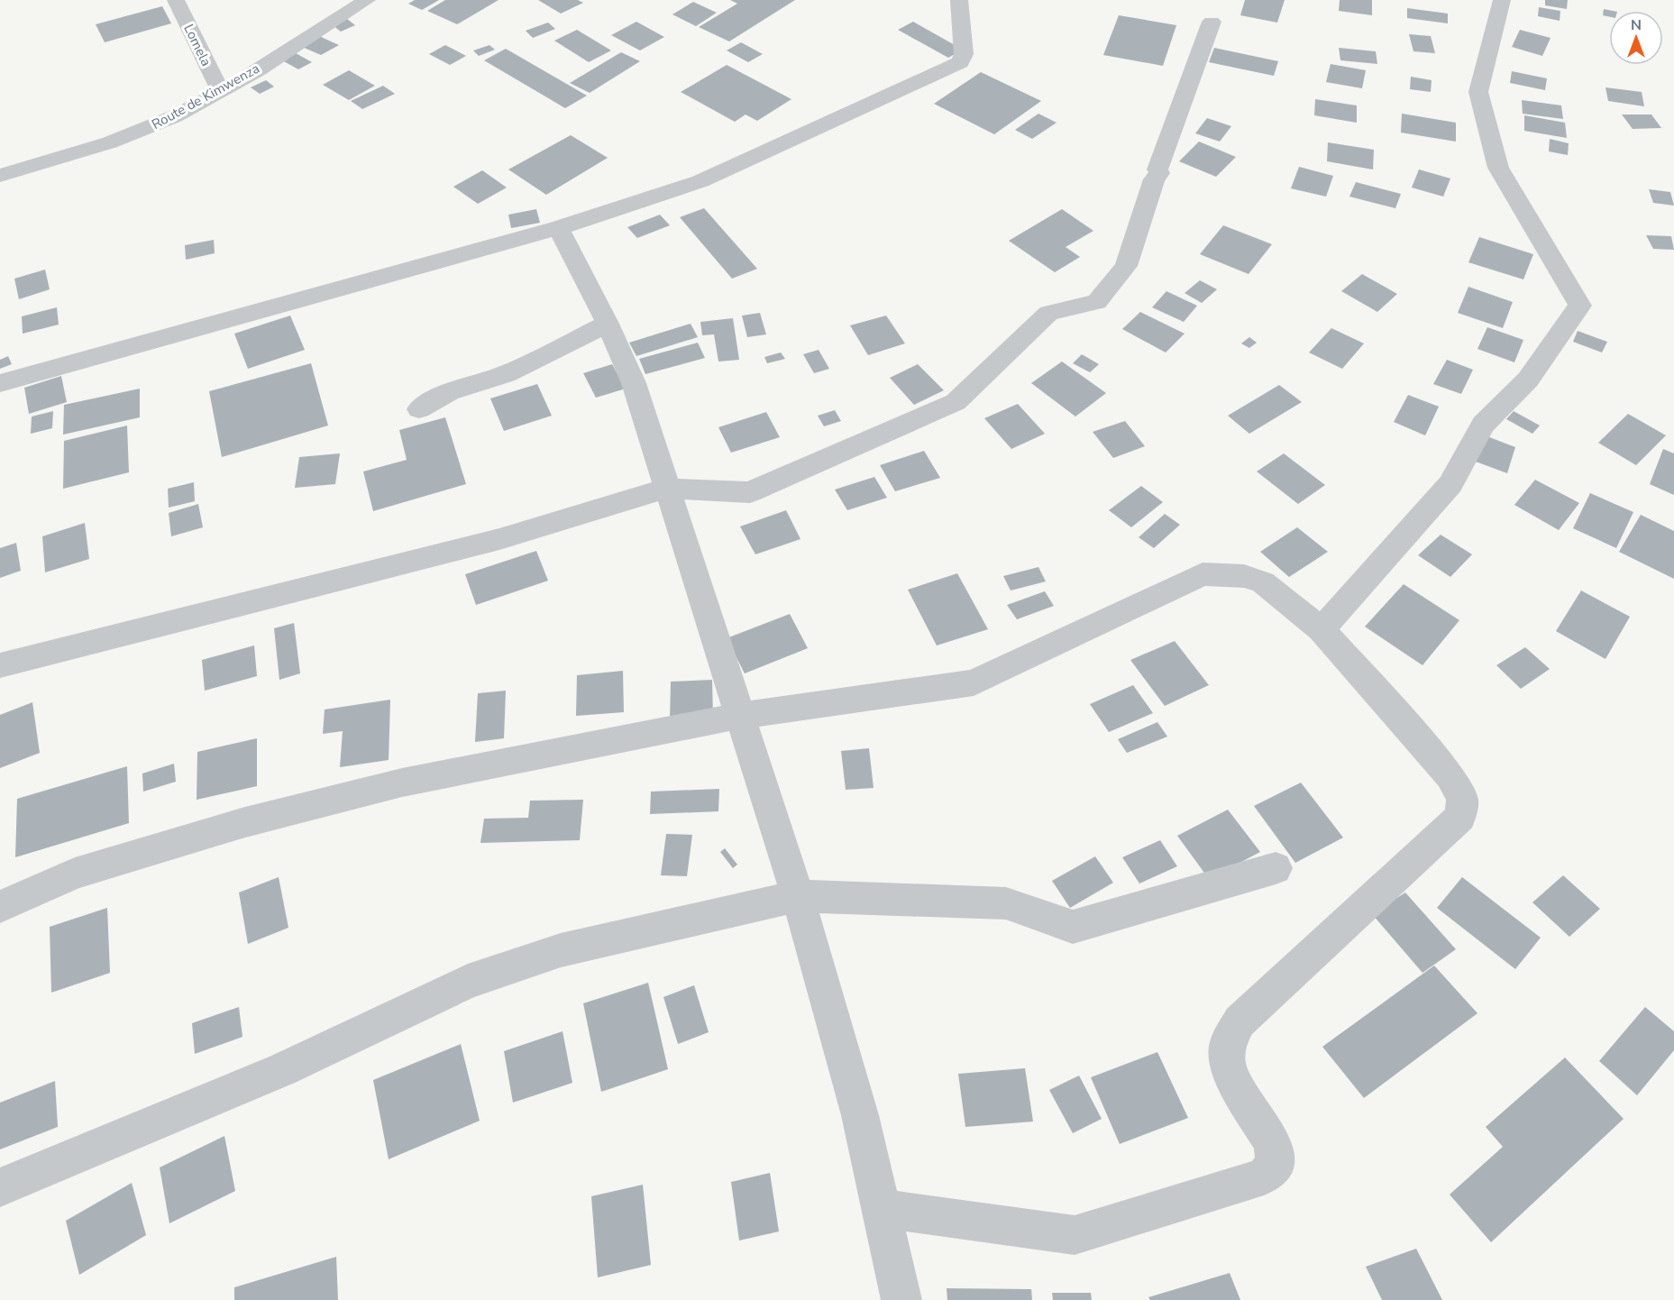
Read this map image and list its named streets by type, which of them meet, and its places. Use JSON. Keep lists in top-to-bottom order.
{
  "streets": {
    "street": ["Lomela", "Route de Kimwenza"]
  },
  "crossings": [
    ["Lomela", "Route de Kimwenza"]
  ],
  "north": "top"
}
